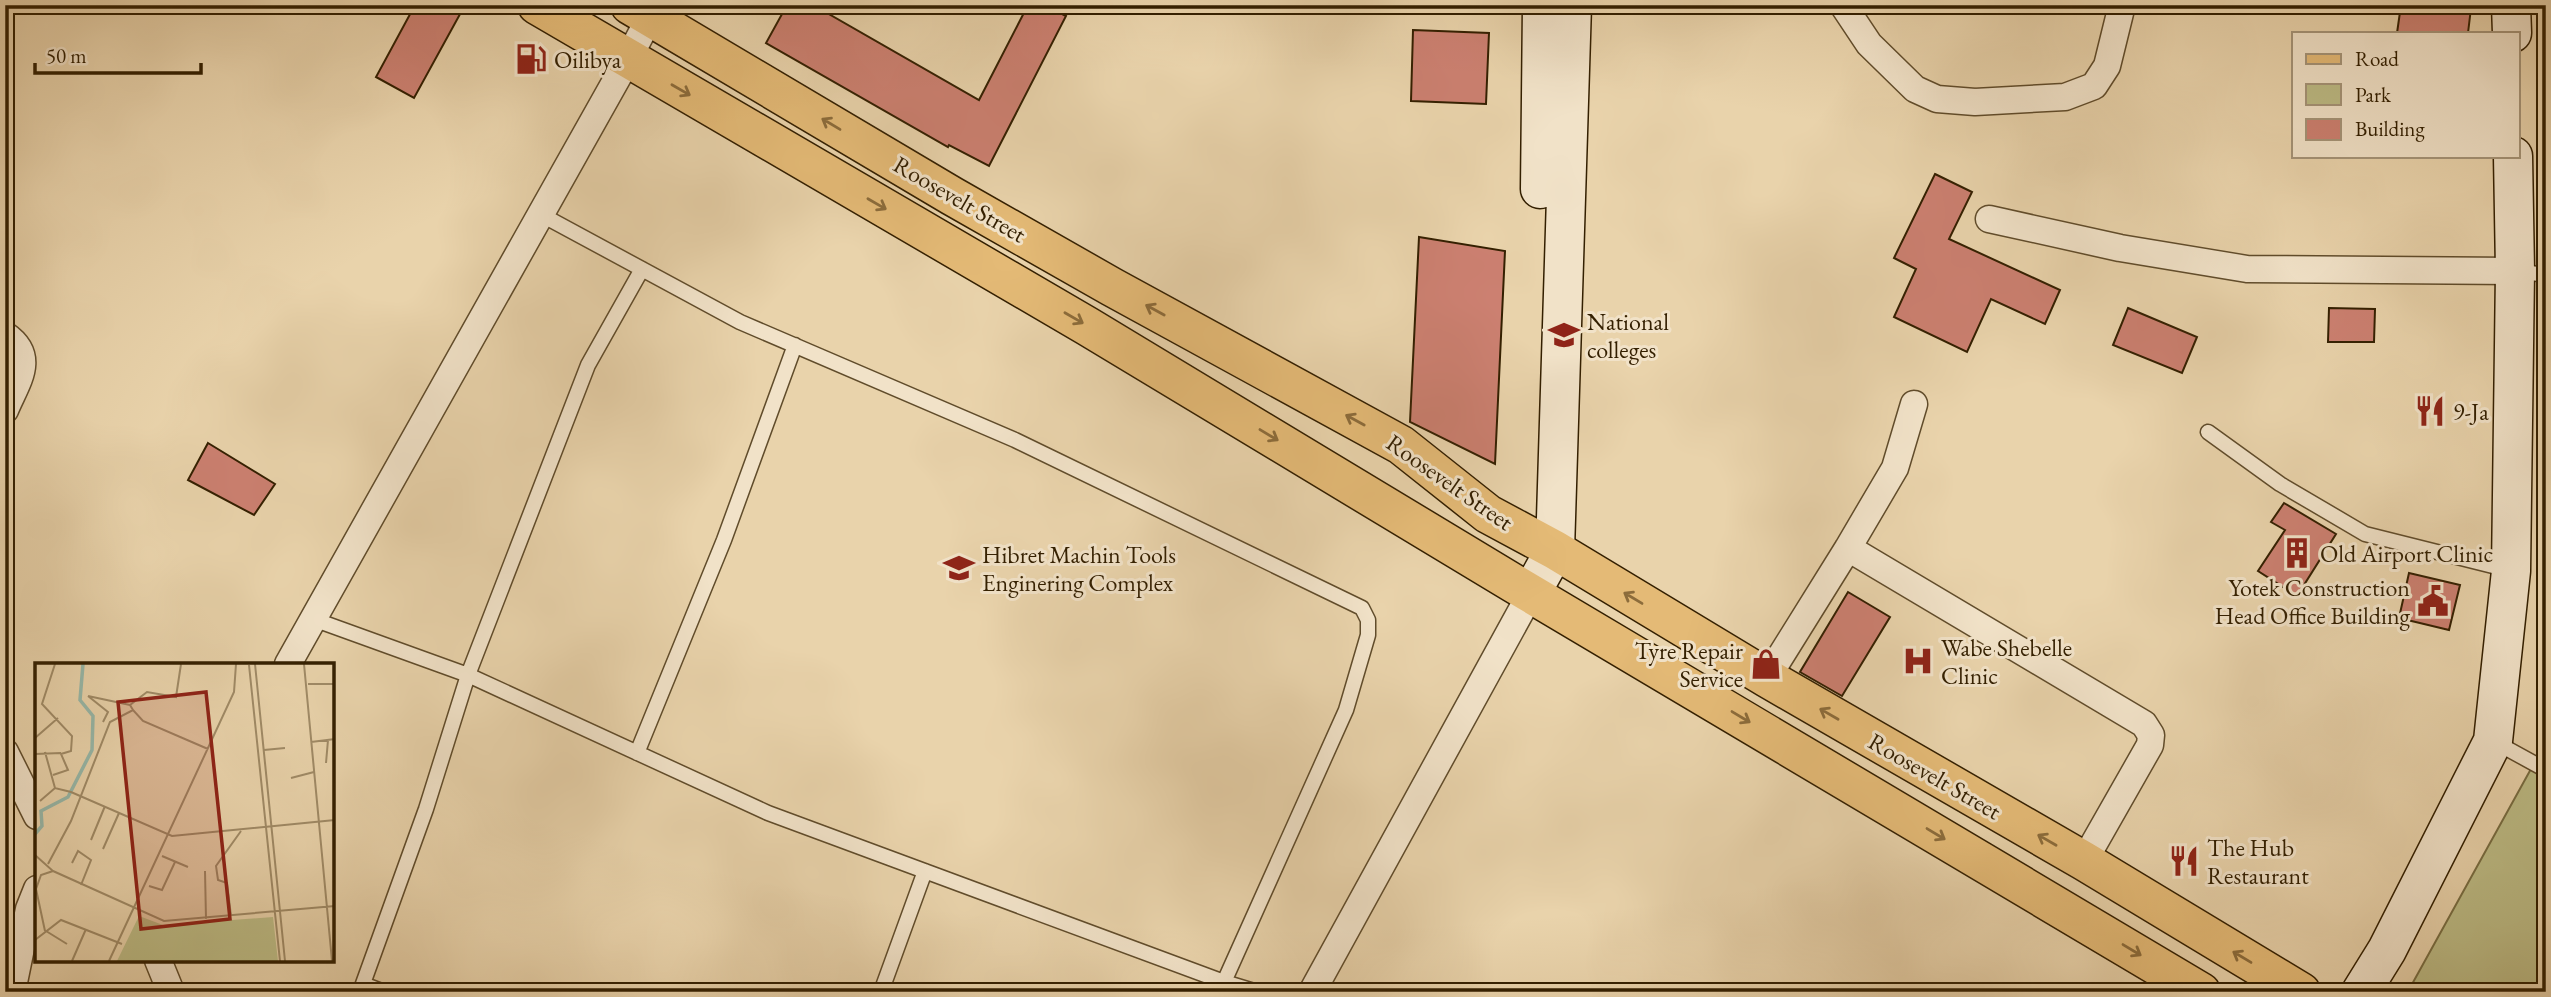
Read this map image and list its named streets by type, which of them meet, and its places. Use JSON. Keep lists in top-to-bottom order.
{
  "streets": {
    "main road": ["Roosevelt Street"]
  },
  "places": {
    "fuel station": ["Oilibya"],
    "school or university": ["National colleges", "Hibret Machin Tools Enginering Complex"],
    "restaurant": ["9-Ja", "The Hub Restaurant"],
    "building": ["Old Airport Clinic"],
    "public building": ["Yotek Construction Head Office Building"],
    "hospital": ["Wabe Shebelle Clinic"],
    "shop": ["Tyre Repair Service"]
  },
  "legend": ["Road", "Park", "Building"],
  "scale_bar": "50 m"
}
